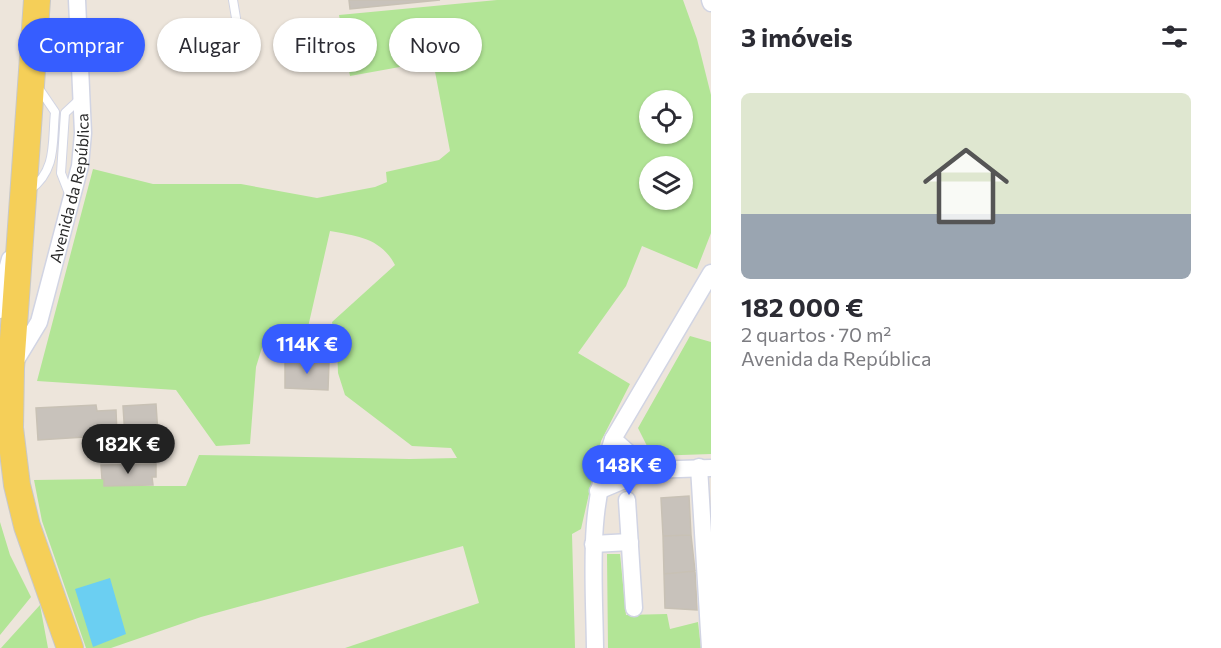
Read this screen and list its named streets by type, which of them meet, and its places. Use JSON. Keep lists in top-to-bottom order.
{
  "streets": {
    "main road": ["Avenida da República"]
  },
  "page": {
    "heading": "3 imóveis",
    "chip": [
      "Comprar",
      "Alugar",
      "Filtros",
      "Novo"
    ],
    "list": [
      {
        "name": "182 000 €",
        "note": "2 quartos · 70 m² · Avenida da República"
      }
    ],
    "price": ["114K €", "182K €", "148K €"]
  }
}
